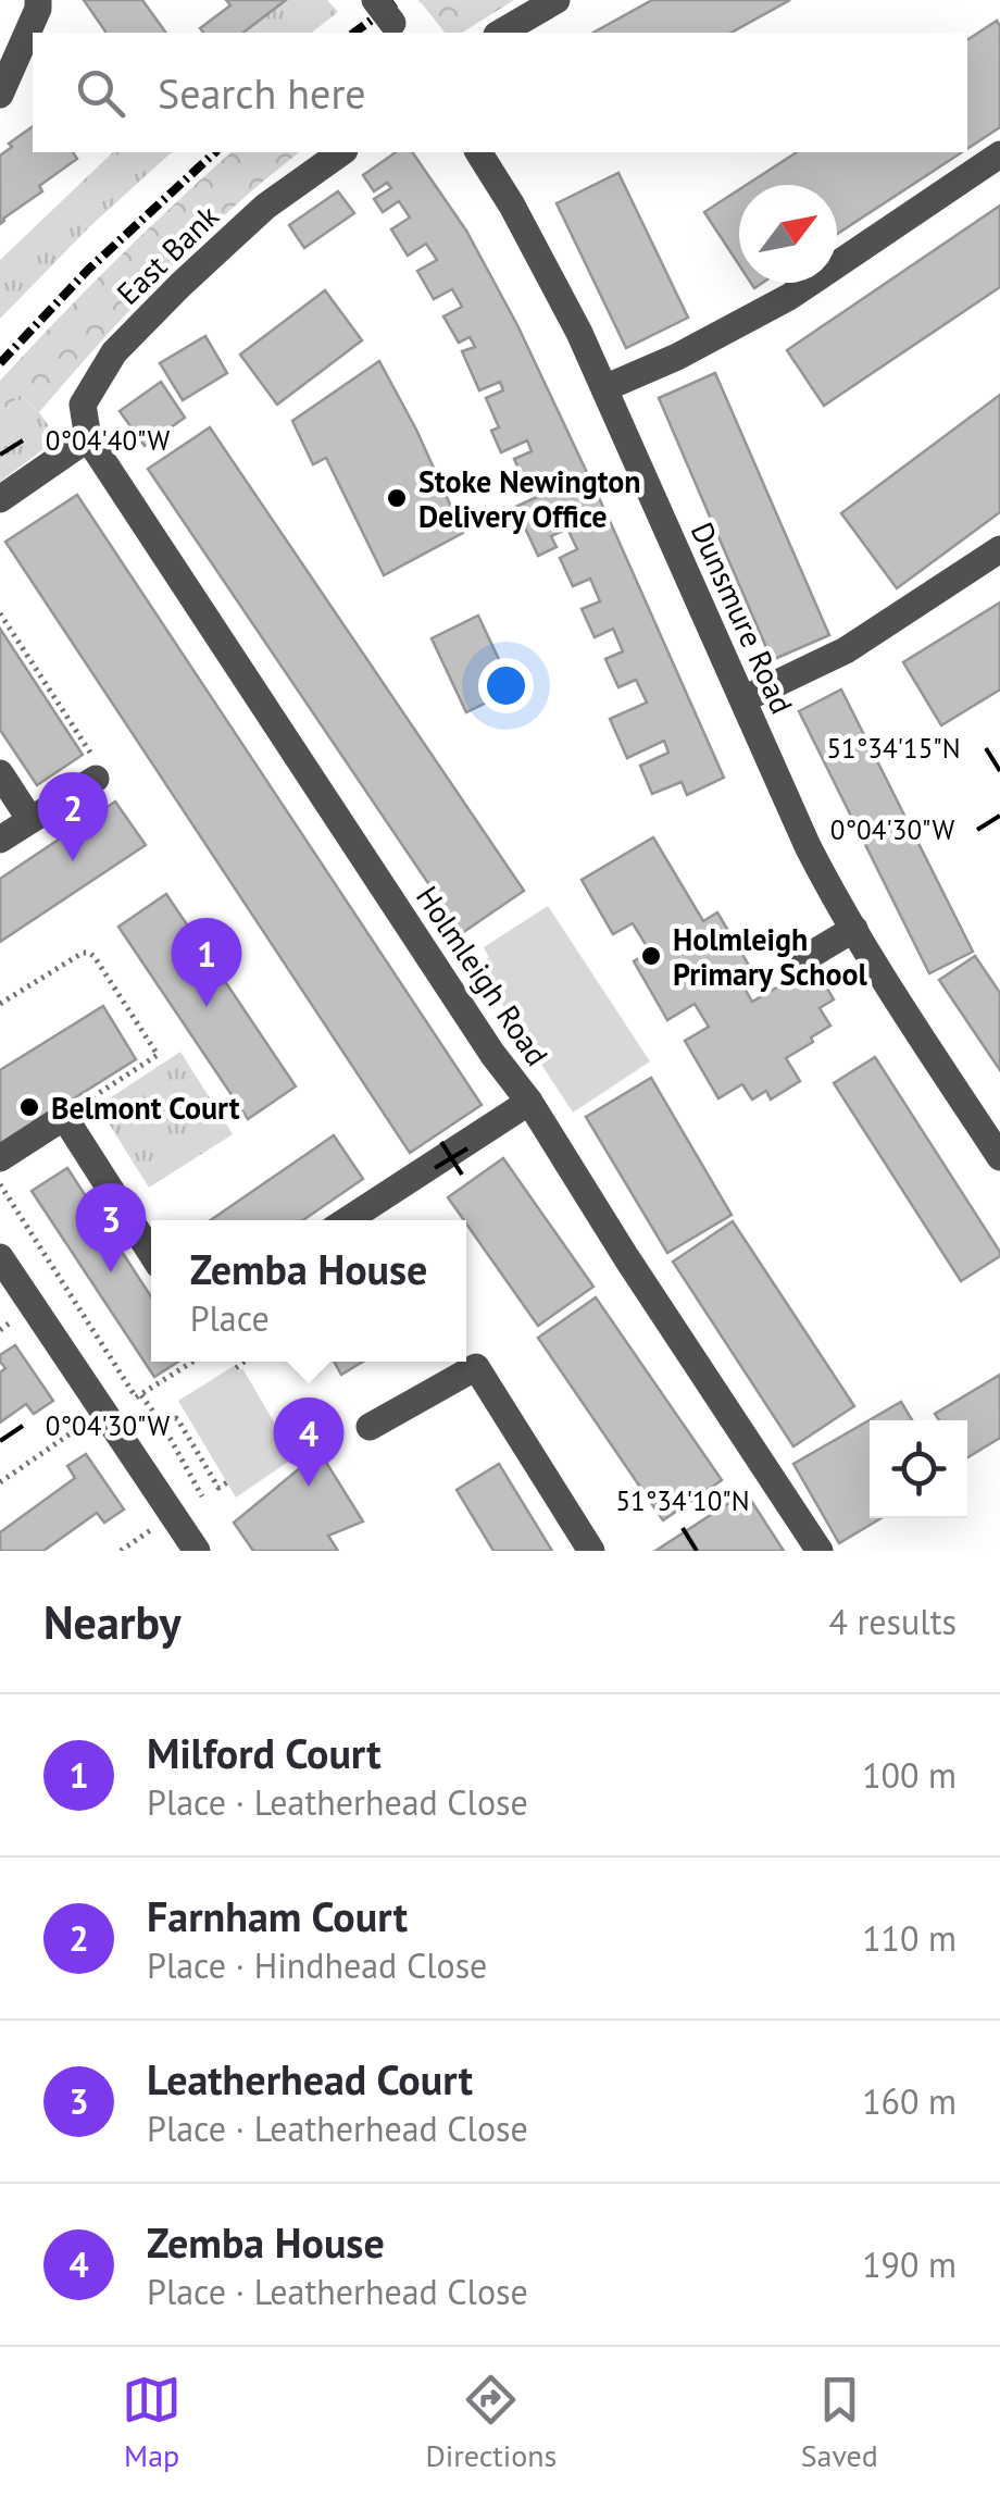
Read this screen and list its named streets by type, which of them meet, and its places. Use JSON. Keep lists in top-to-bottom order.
{
  "streets": {
    "street": ["East Bank", "Dunsmure Road", "Holmleigh Road"]
  },
  "crossings": [
    ["East Bank", "Holmleigh Road"]
  ],
  "places": ["Stoke Newington Delivery Office", "Holmleigh Primary School", "Belmont Court"],
  "north": "top right",
  "page": {
    "search": "Search here",
    "pins": [
      "2",
      "1",
      "3",
      "4"
    ],
    "popup": ["Zemba House", "Place"],
    "heading": ["Nearby", "4 results"],
    "list": [
      {
        "mark": "1",
        "name": "Milford Court",
        "note": "Place · Leatherhead Close",
        "value": "100 m"
      },
      {
        "mark": "2",
        "name": "Farnham Court",
        "note": "Place · Hindhead Close",
        "value": "110 m"
      },
      {
        "mark": "3",
        "name": "Leatherhead Court",
        "note": "Place · Leatherhead Close",
        "value": "160 m"
      },
      {
        "mark": "4",
        "name": "Zemba House",
        "note": "Place · Leatherhead Close",
        "value": "190 m"
      }
    ],
    "nav": ["Map", "Directions", "Saved"]
  },
  "coordinates": [
    "0°04'40\"W",
    "51°34'15\"N",
    "0°04'30\"W",
    "51°34'10\"N"
  ]
}
